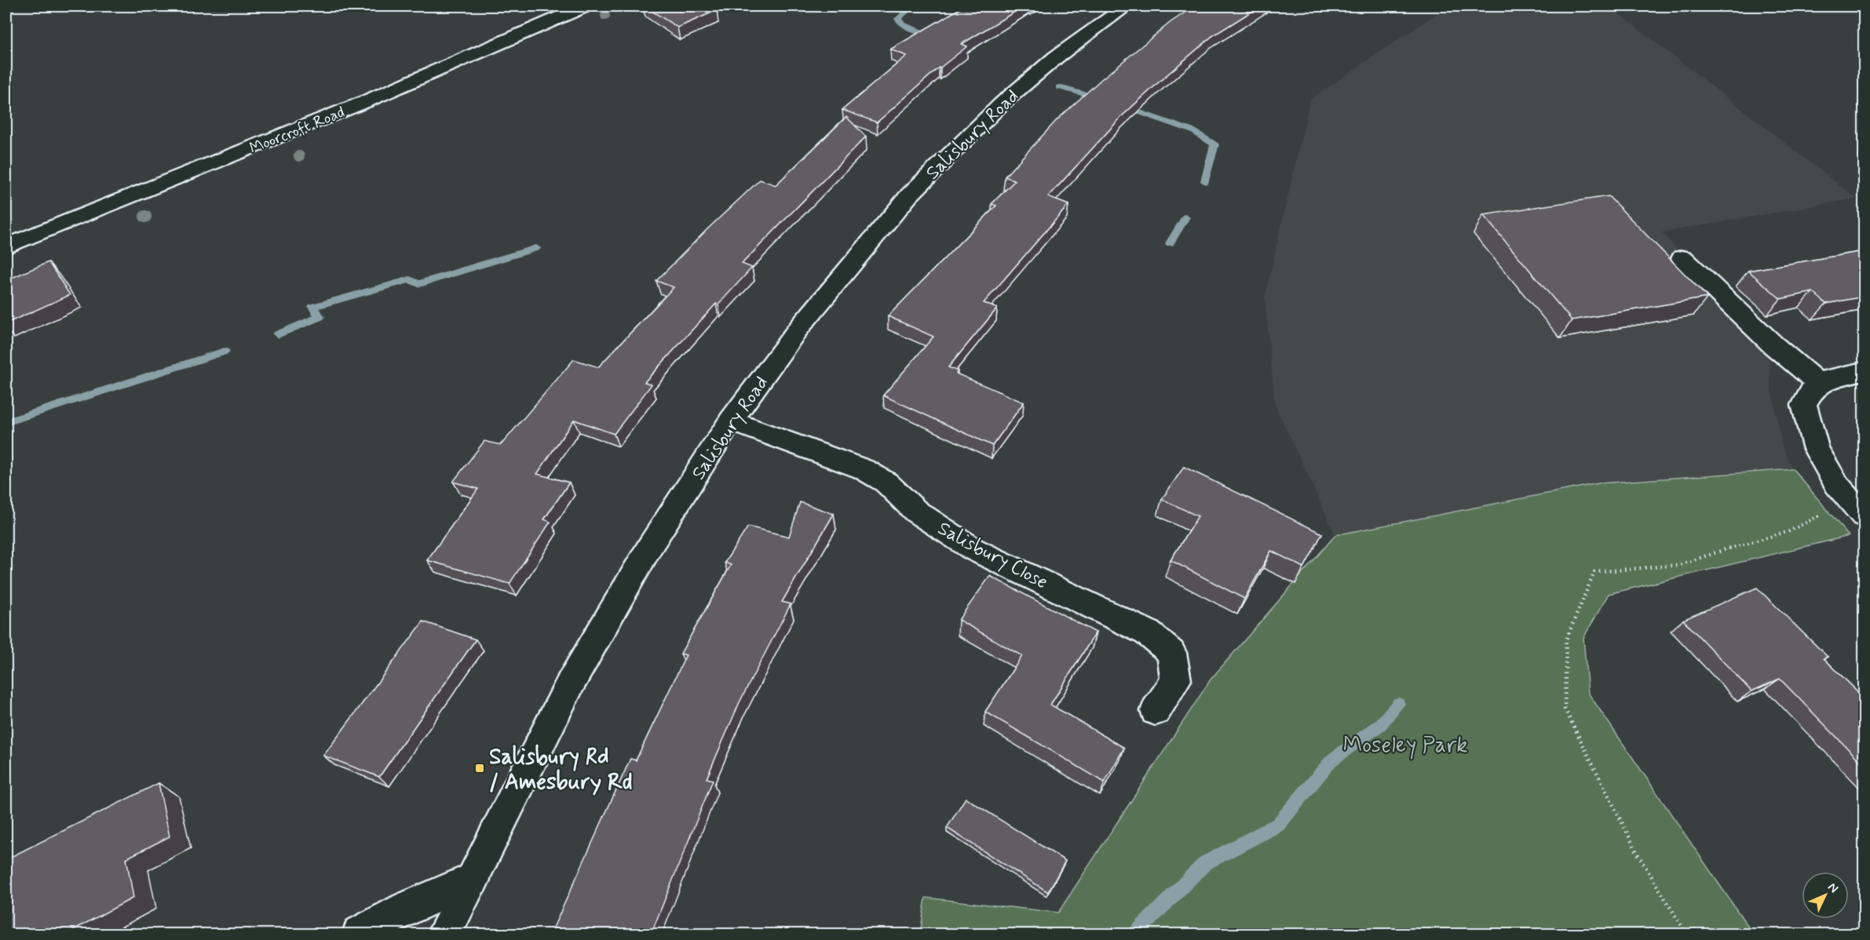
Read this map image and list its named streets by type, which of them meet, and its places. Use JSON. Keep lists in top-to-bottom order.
{
  "streets": {
    "street": ["Moorcroft Road", "Salisbury Road", "Salisbury Close"]
  },
  "crossings": [
    ["Salisbury Road", "Salisbury Close"]
  ],
  "parks": ["Moseley Park"],
  "places": {
    "transit": ["Salisbury Rd / Amesbury Rd"]
  },
  "north": "top right"
}
